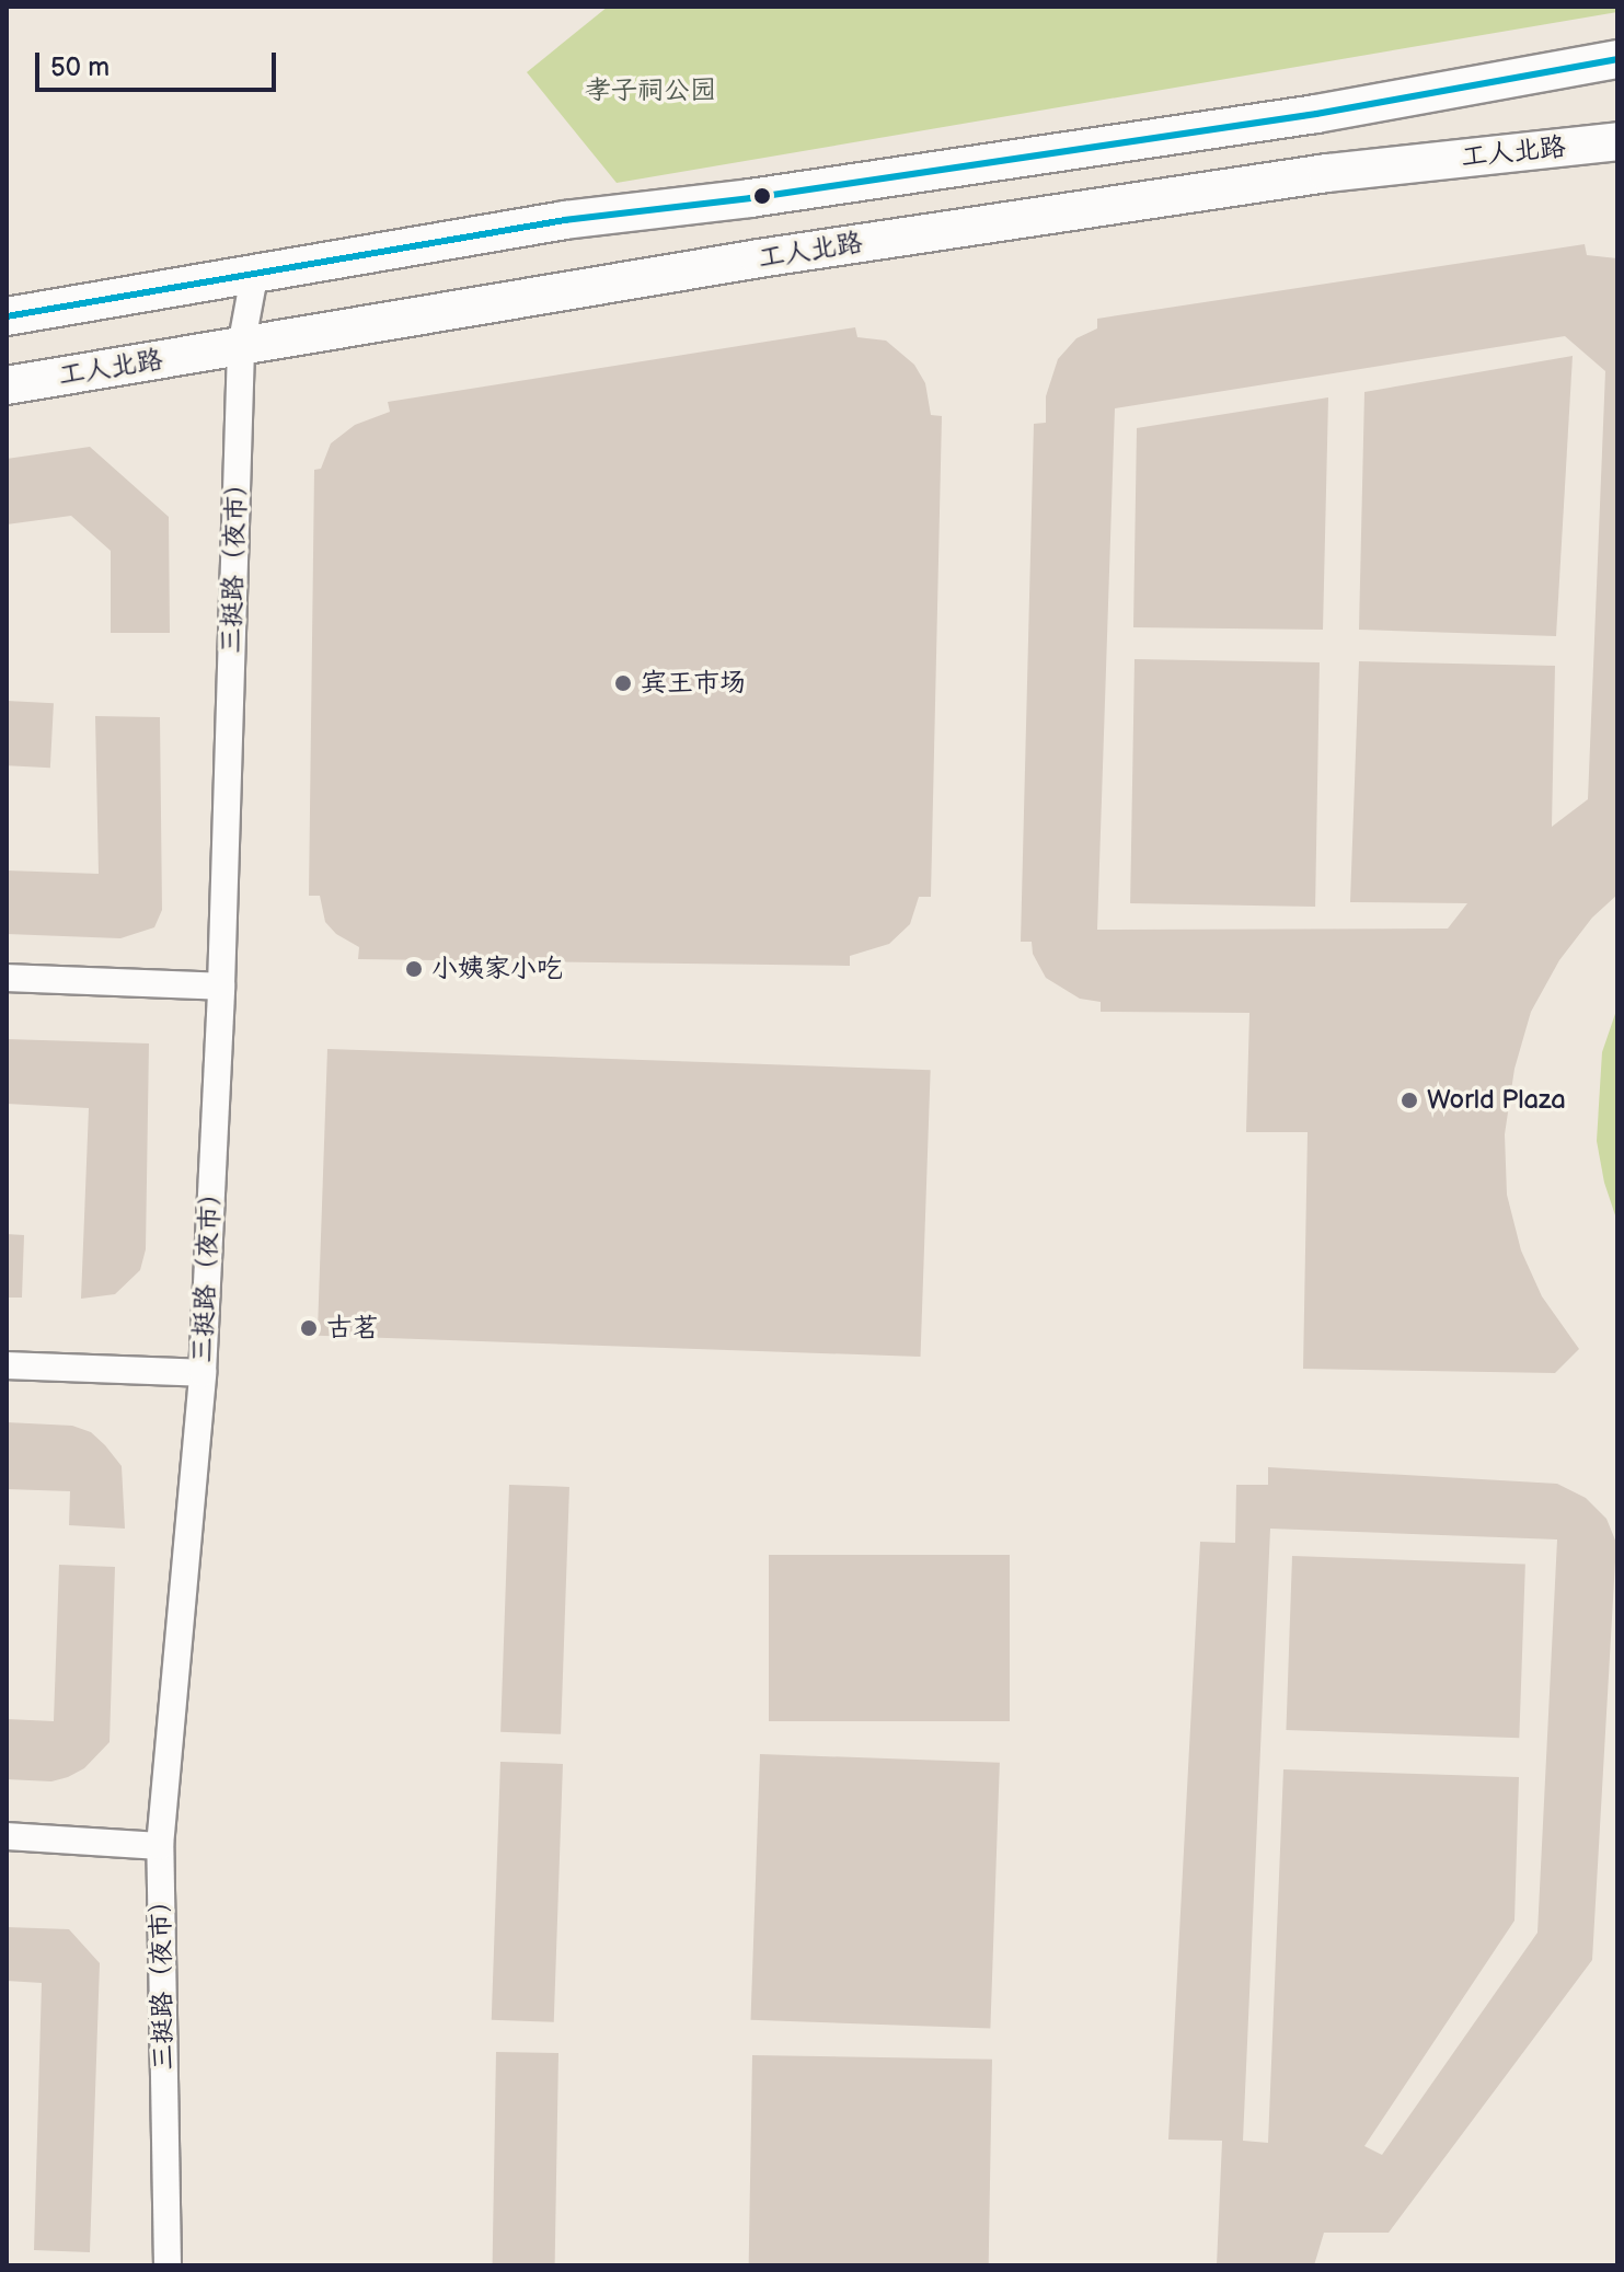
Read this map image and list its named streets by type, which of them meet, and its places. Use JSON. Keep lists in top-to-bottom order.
{
  "streets": {
    "street": ["工人北路", "三挺路（夜市）"]
  },
  "crossings": [
    ["工人北路", "三挺路（夜市）"]
  ],
  "parks": ["孝子祠公园"],
  "places": [
    "宾王市场",
    "小姨家小吃",
    "World Plaza",
    "古茗"
  ],
  "scale_bar": "50 m"
}
